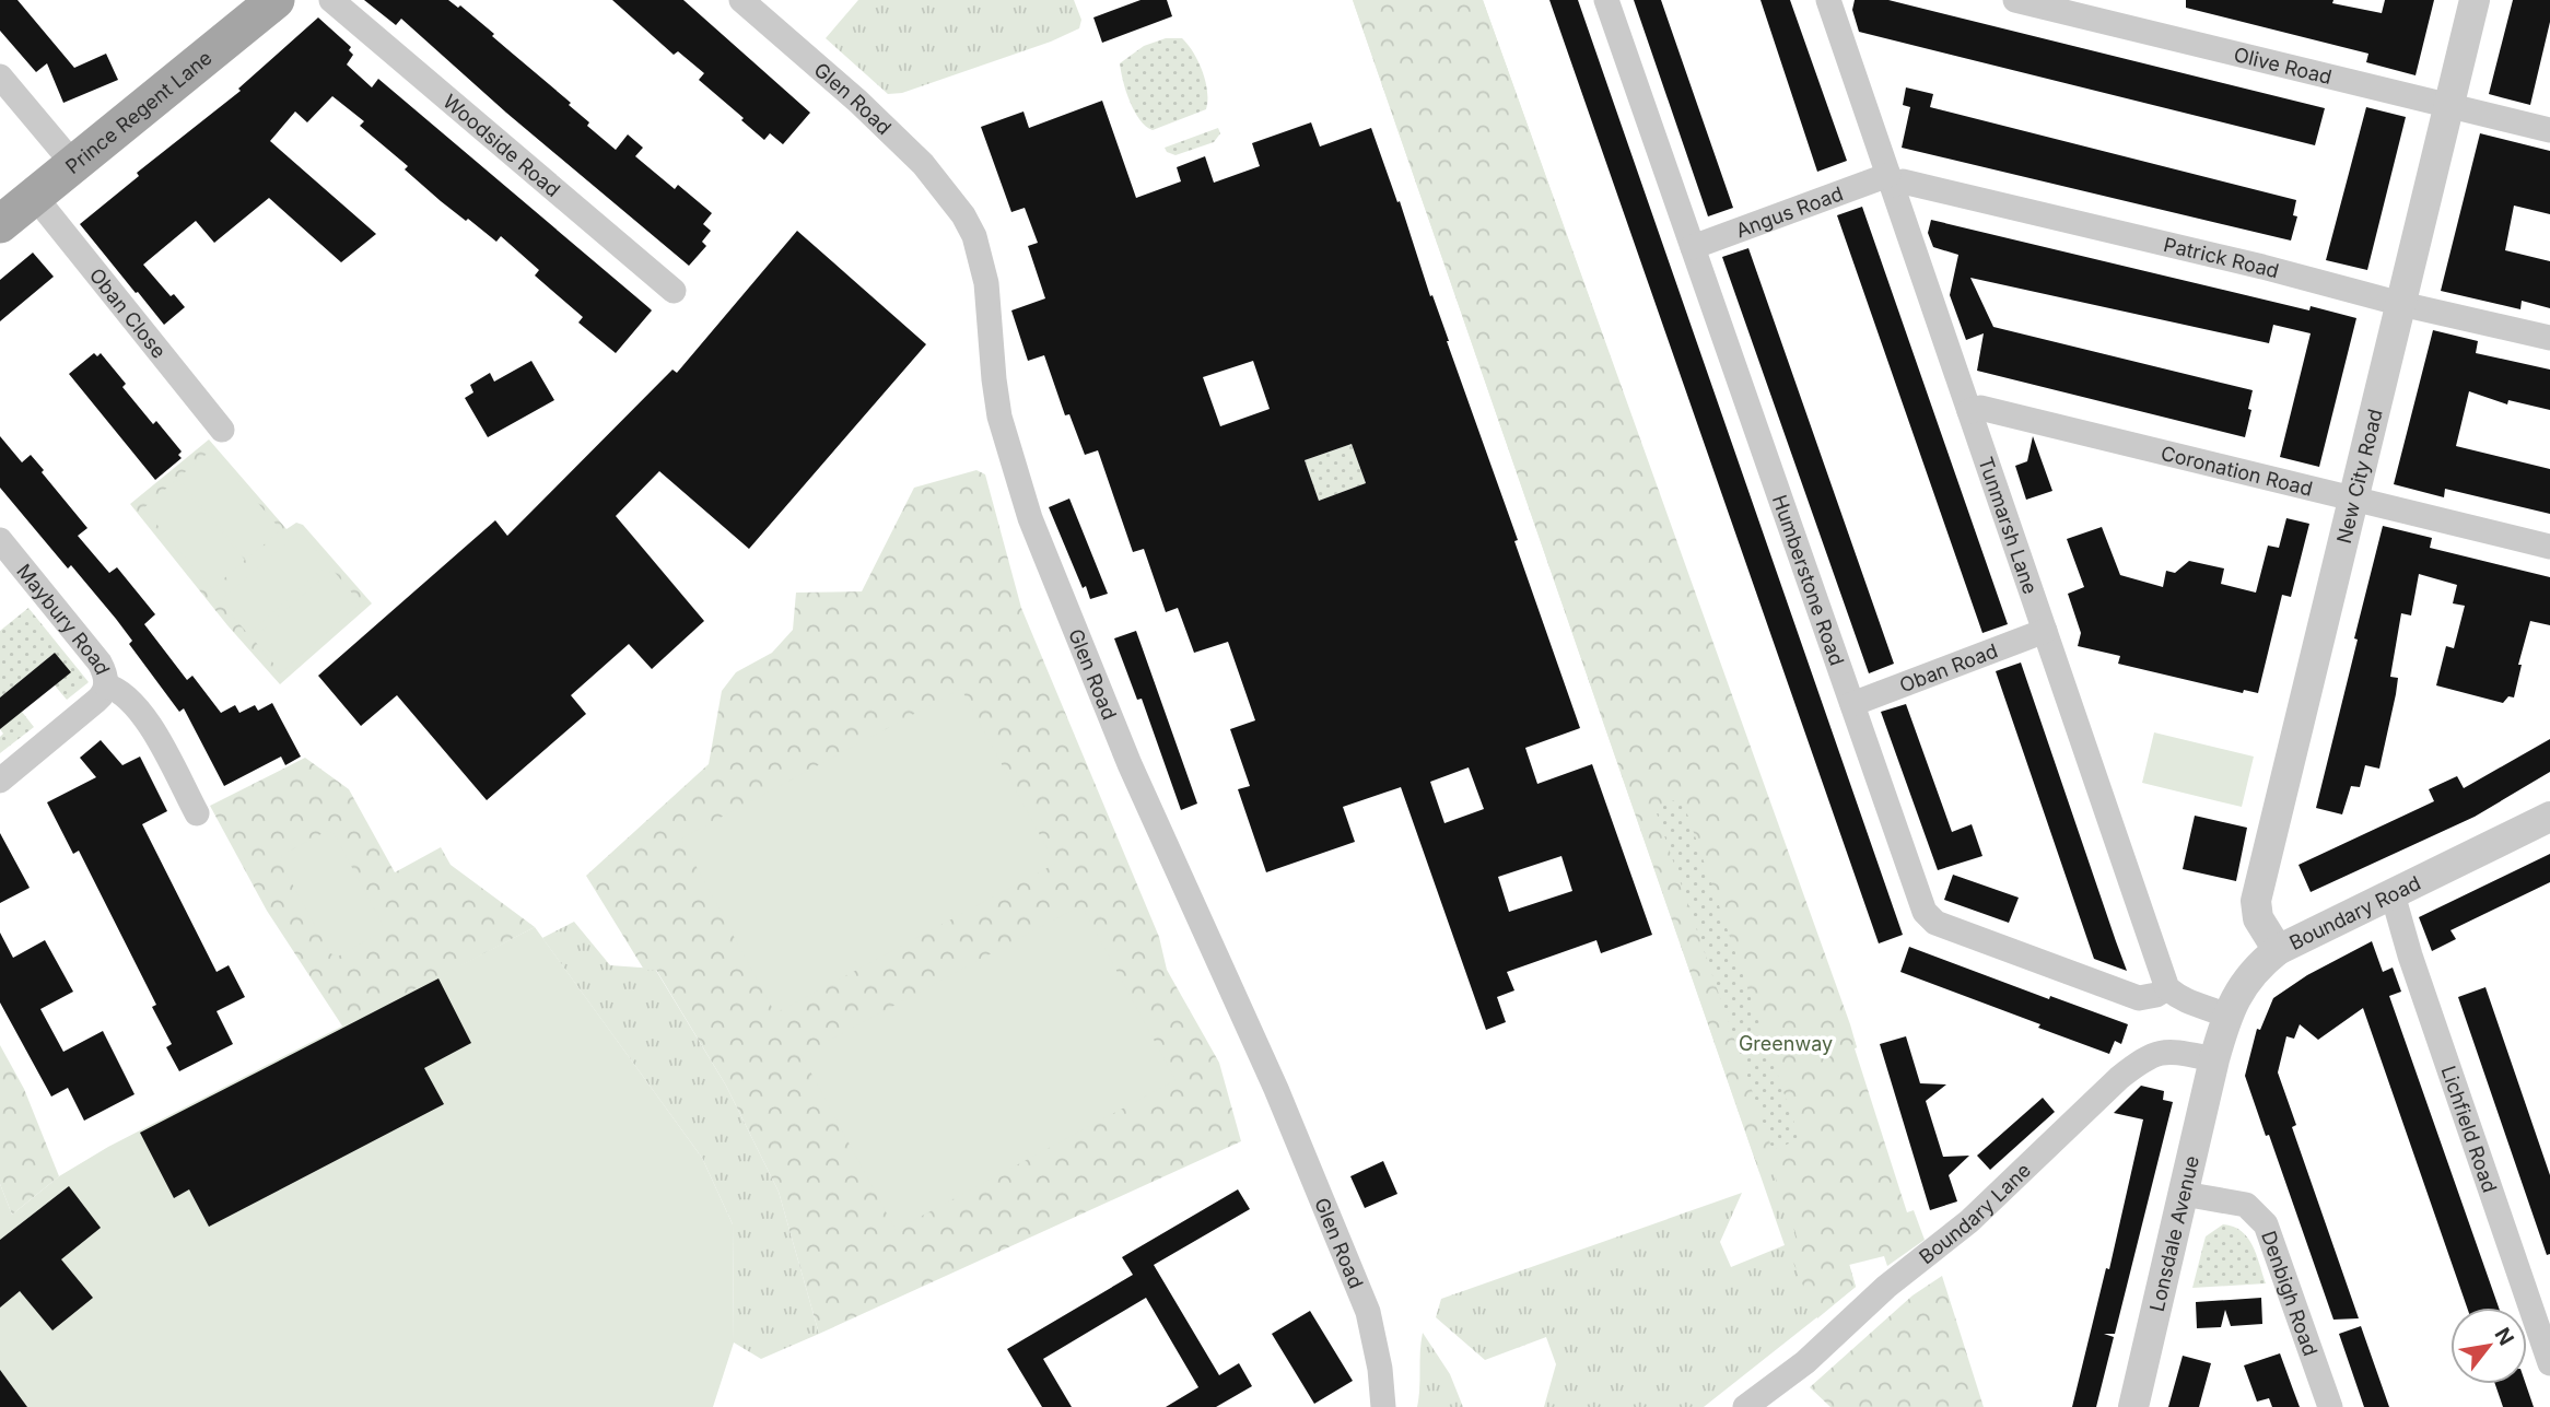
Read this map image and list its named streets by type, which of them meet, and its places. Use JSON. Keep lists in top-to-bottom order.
{
  "streets": {
    "main road": ["Prince Regent Lane"],
    "street": [
      "Olive Road",
      "Glen Road",
      "Woodside Road",
      "Angus Road",
      "Patrick Road",
      "Oban Close",
      "Coronation Road",
      "New City Road",
      "Tunmarsh Lane",
      "Humberstone Road",
      "Maybury Road",
      "Oban Road",
      "Boundary Road",
      "Lichfield Road",
      "Boundary Lane",
      "Lonsdale Avenue",
      "Denbigh Road"
    ]
  },
  "crossings": [
    ["Olive Road", "New City Road"],
    ["Prince Regent Lane", "Oban Close"],
    ["Angus Road", "Patrick Road"],
    ["Angus Road", "Tunmarsh Lane"],
    ["Angus Road", "Humberstone Road"],
    ["Patrick Road", "New City Road"],
    ["Patrick Road", "Tunmarsh Lane"],
    ["Coronation Road", "New City Road"],
    ["Coronation Road", "Tunmarsh Lane"],
    ["New City Road", "Boundary Road"],
    ["Tunmarsh Lane", "Humberstone Road"],
    ["Tunmarsh Lane", "Oban Road"],
    ["Humberstone Road", "Oban Road"],
    ["Boundary Road", "Lichfield Road"],
    ["Boundary Road", "Boundary Lane"],
    ["Boundary Road", "Lonsdale Avenue"],
    ["Boundary Lane", "Lonsdale Avenue"],
    ["Lonsdale Avenue", "Denbigh Road"]
  ],
  "parks": ["Greenway"],
  "north": "top right"
}
